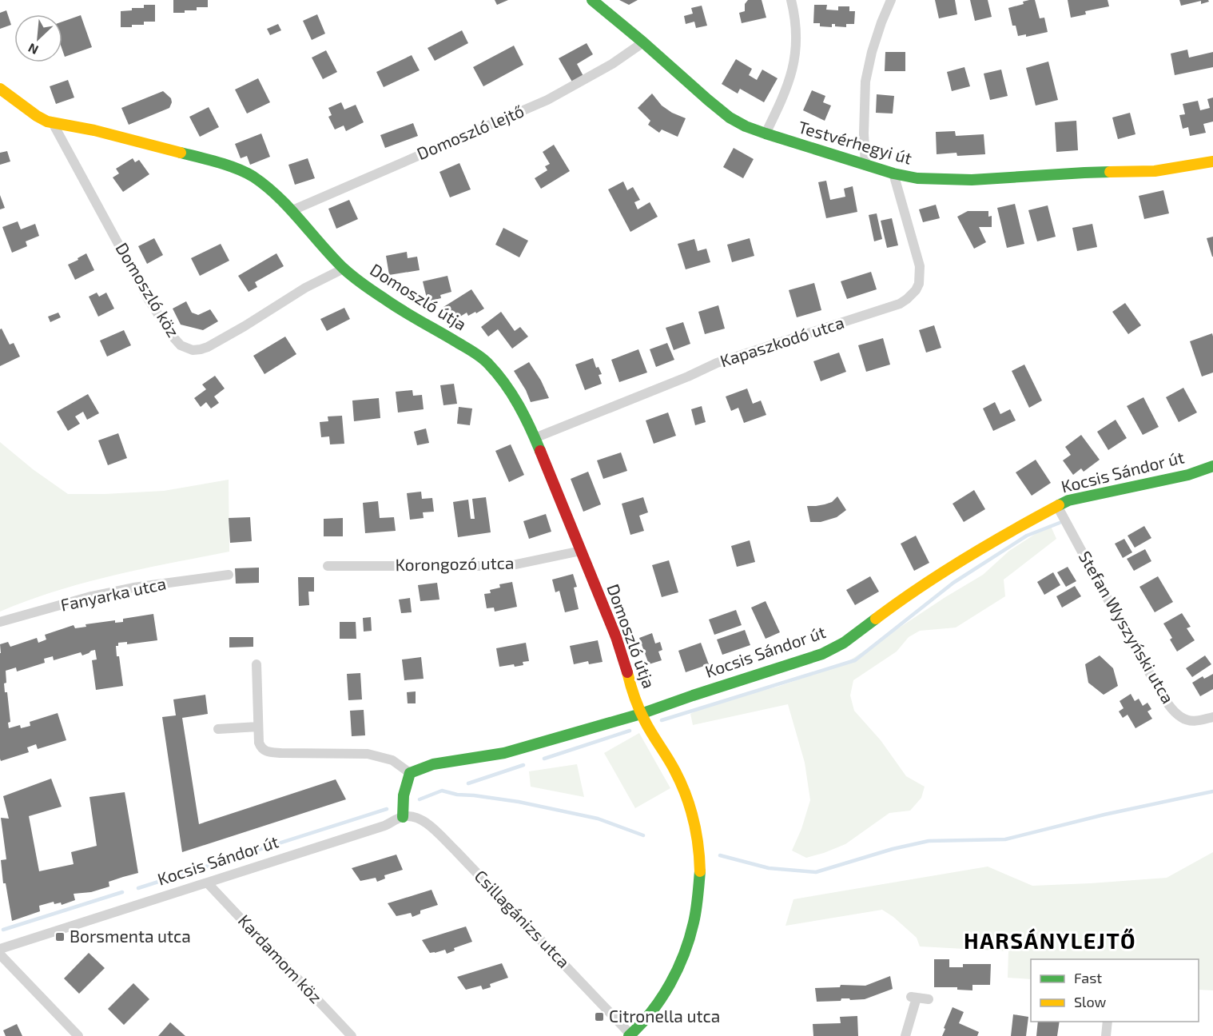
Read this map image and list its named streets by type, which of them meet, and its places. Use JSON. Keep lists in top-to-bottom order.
{
  "streets": {
    "street": [
      "Domoszló lejtő",
      "Testvérhegyi út",
      "Domoszló köz",
      "Domoszló útja",
      "Kapaszkodó utca",
      "Kocsis Sándor út",
      "Korongozó utca",
      "Fanyarka utca",
      "Stefan Wyszyński utca",
      "Csillagánizs utca",
      "Kardamom köz"
    ]
  },
  "crossings": [
    ["Domoszló lejtő", "Testvérhegyi út"],
    ["Domoszló lejtő", "Domoszló útja"],
    ["Testvérhegyi út", "Kapaszkodó utca"],
    ["Domoszló köz", "Domoszló útja"],
    ["Domoszló útja", "Kapaszkodó utca"],
    ["Domoszló útja", "Kocsis Sándor út"],
    ["Domoszló útja", "Korongozó utca"],
    ["Domoszló útja", "Csillagánizs utca"],
    ["Kocsis Sándor út", "Stefan Wyszyński utca"],
    ["Kocsis Sándor út", "Csillagánizs utca"],
    ["Kocsis Sándor út", "Kardamom köz"]
  ],
  "districts": ["HARSÁNYLEJTŐ"],
  "places": {
    "transit": ["Borsmenta utca", "Citronella utca"]
  },
  "legend": ["Fast", "Slow"],
  "north": "bottom left"
}
